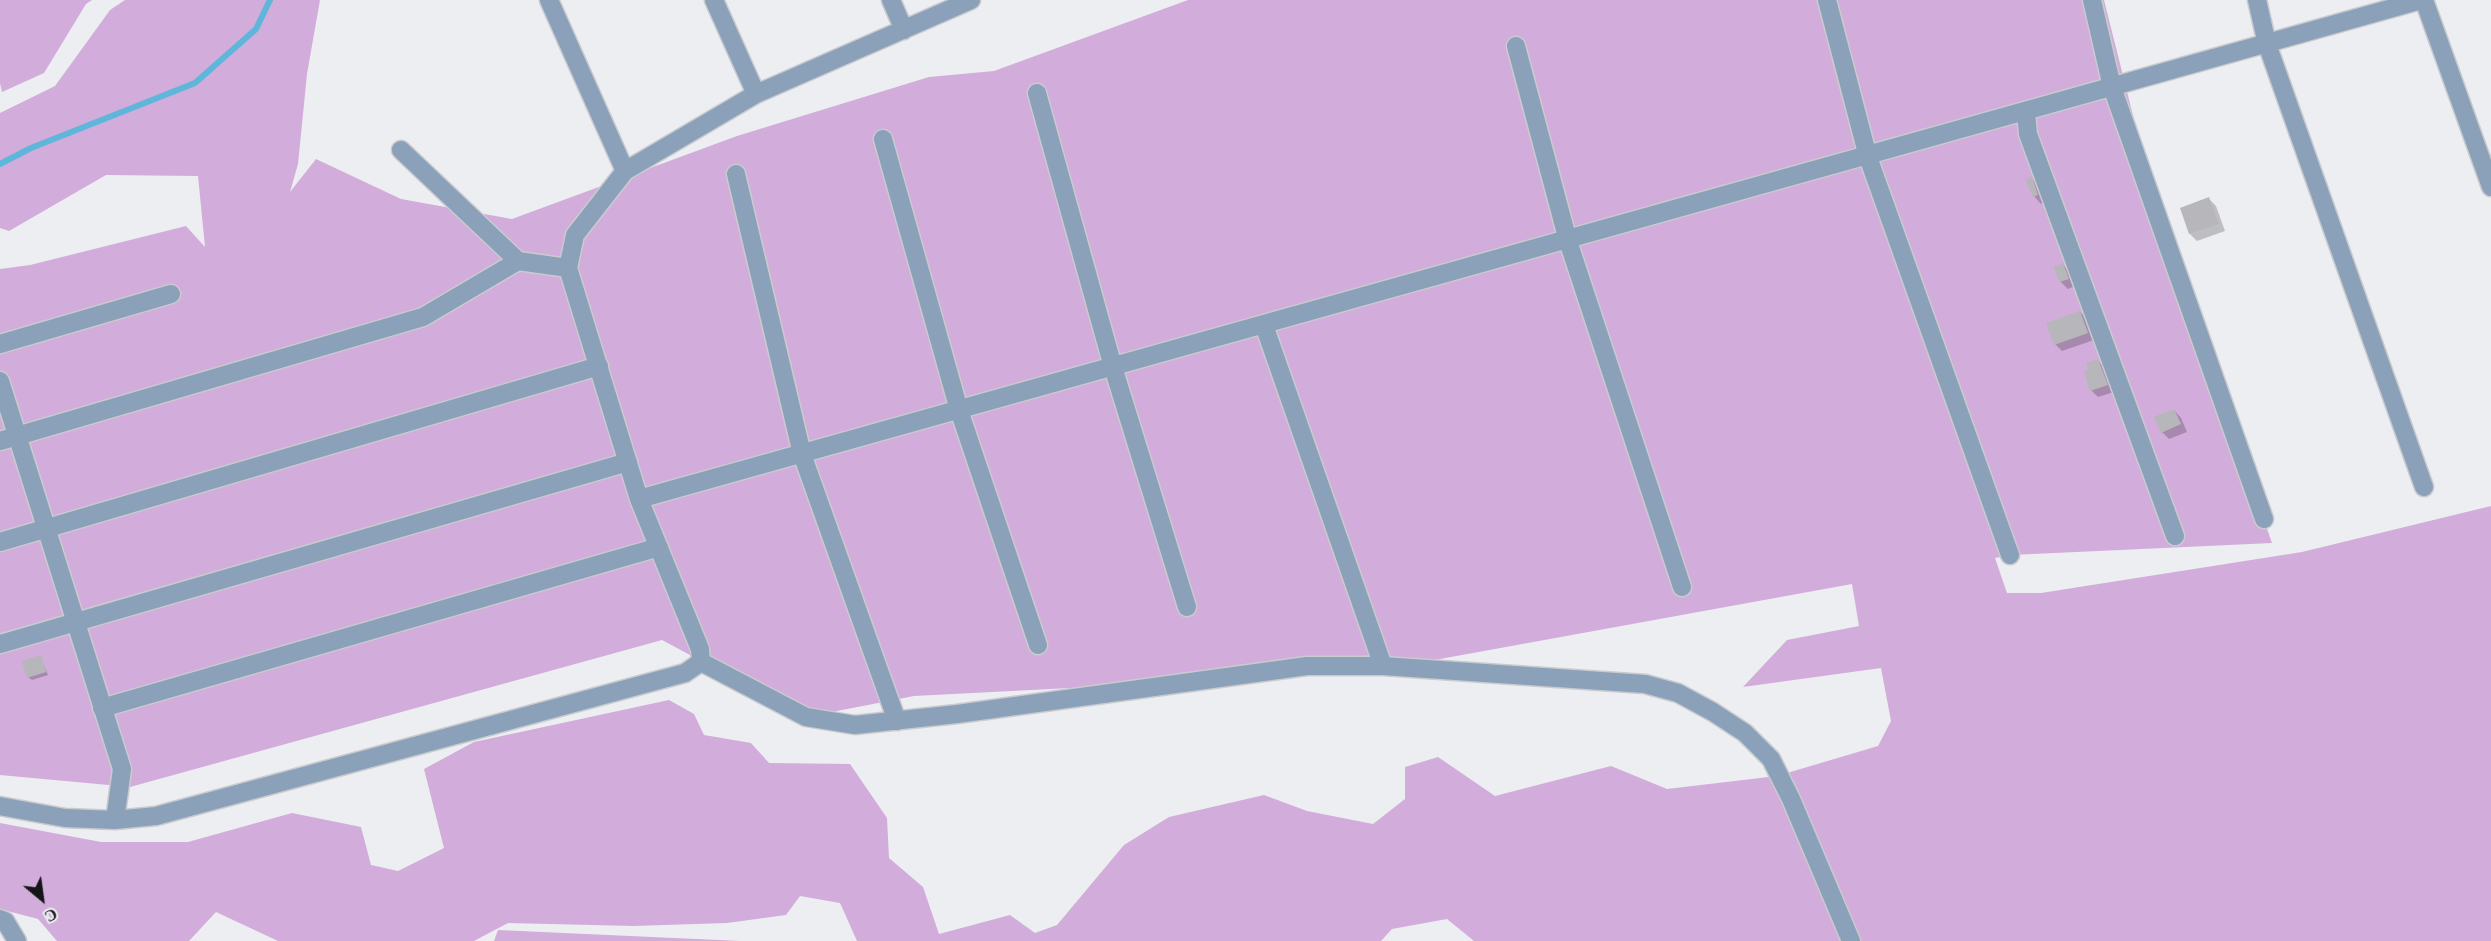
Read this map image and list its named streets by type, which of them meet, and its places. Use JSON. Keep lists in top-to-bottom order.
{
  "north": "bottom right"
}
